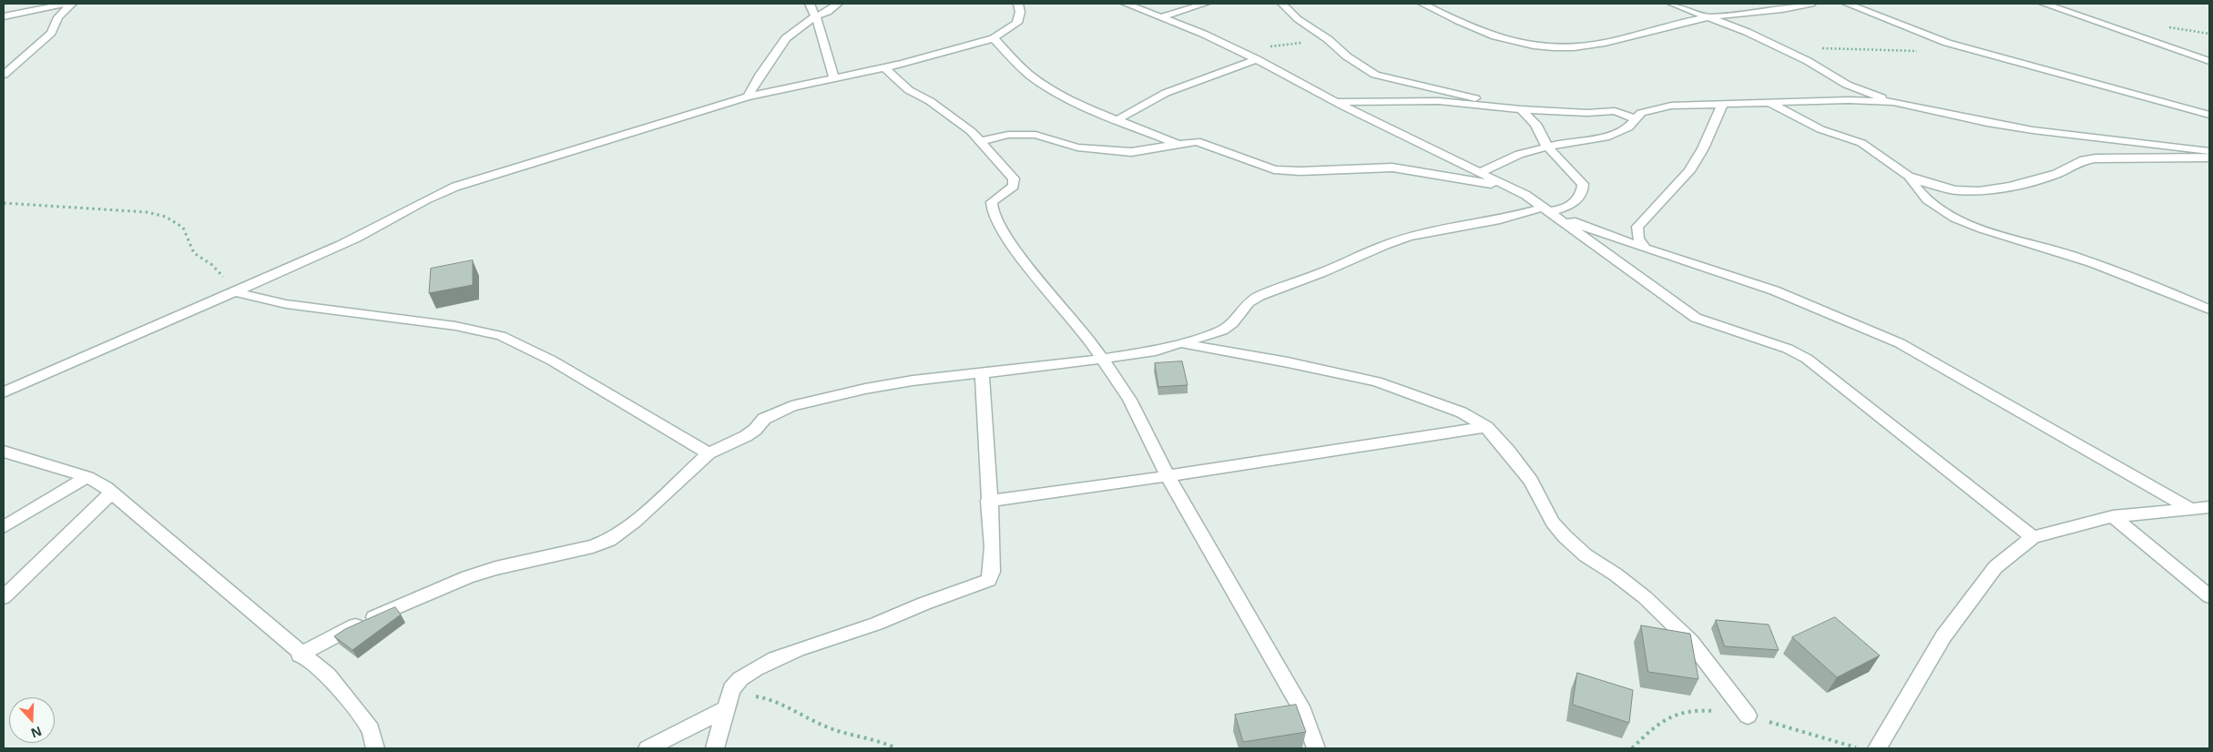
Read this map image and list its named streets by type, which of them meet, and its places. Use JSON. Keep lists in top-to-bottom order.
{
  "north": "bottom"
}
